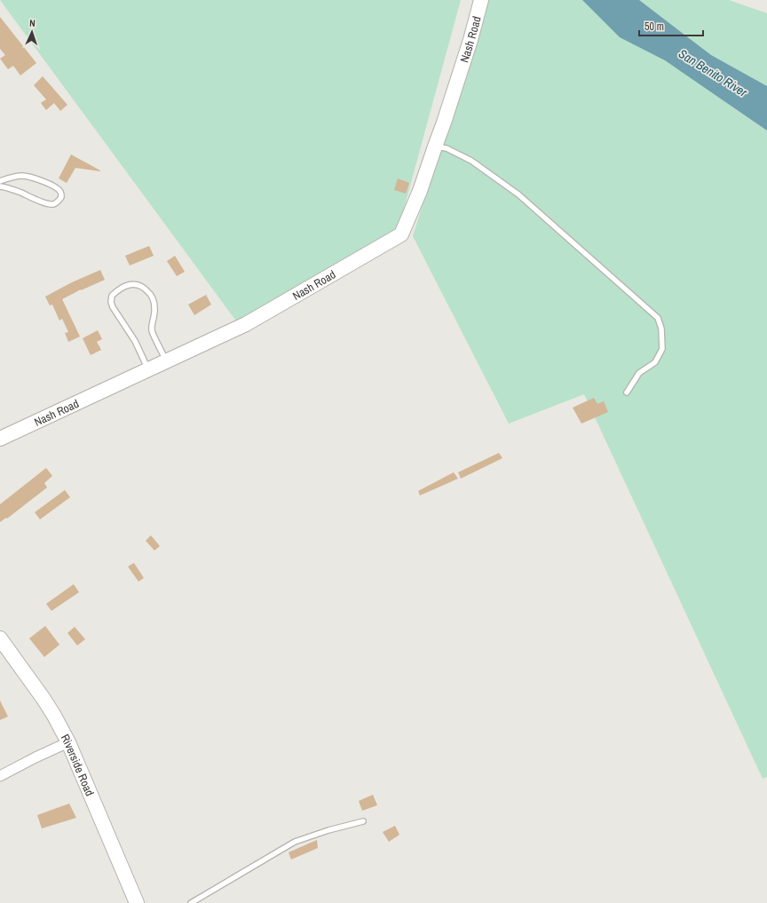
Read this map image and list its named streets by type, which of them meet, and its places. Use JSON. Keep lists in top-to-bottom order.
{
  "streets": {
    "street": ["Nash Road", "Riverside Road"]
  },
  "water": ["San Benito River"],
  "scale_bar": "50 m",
  "north": "top"
}
